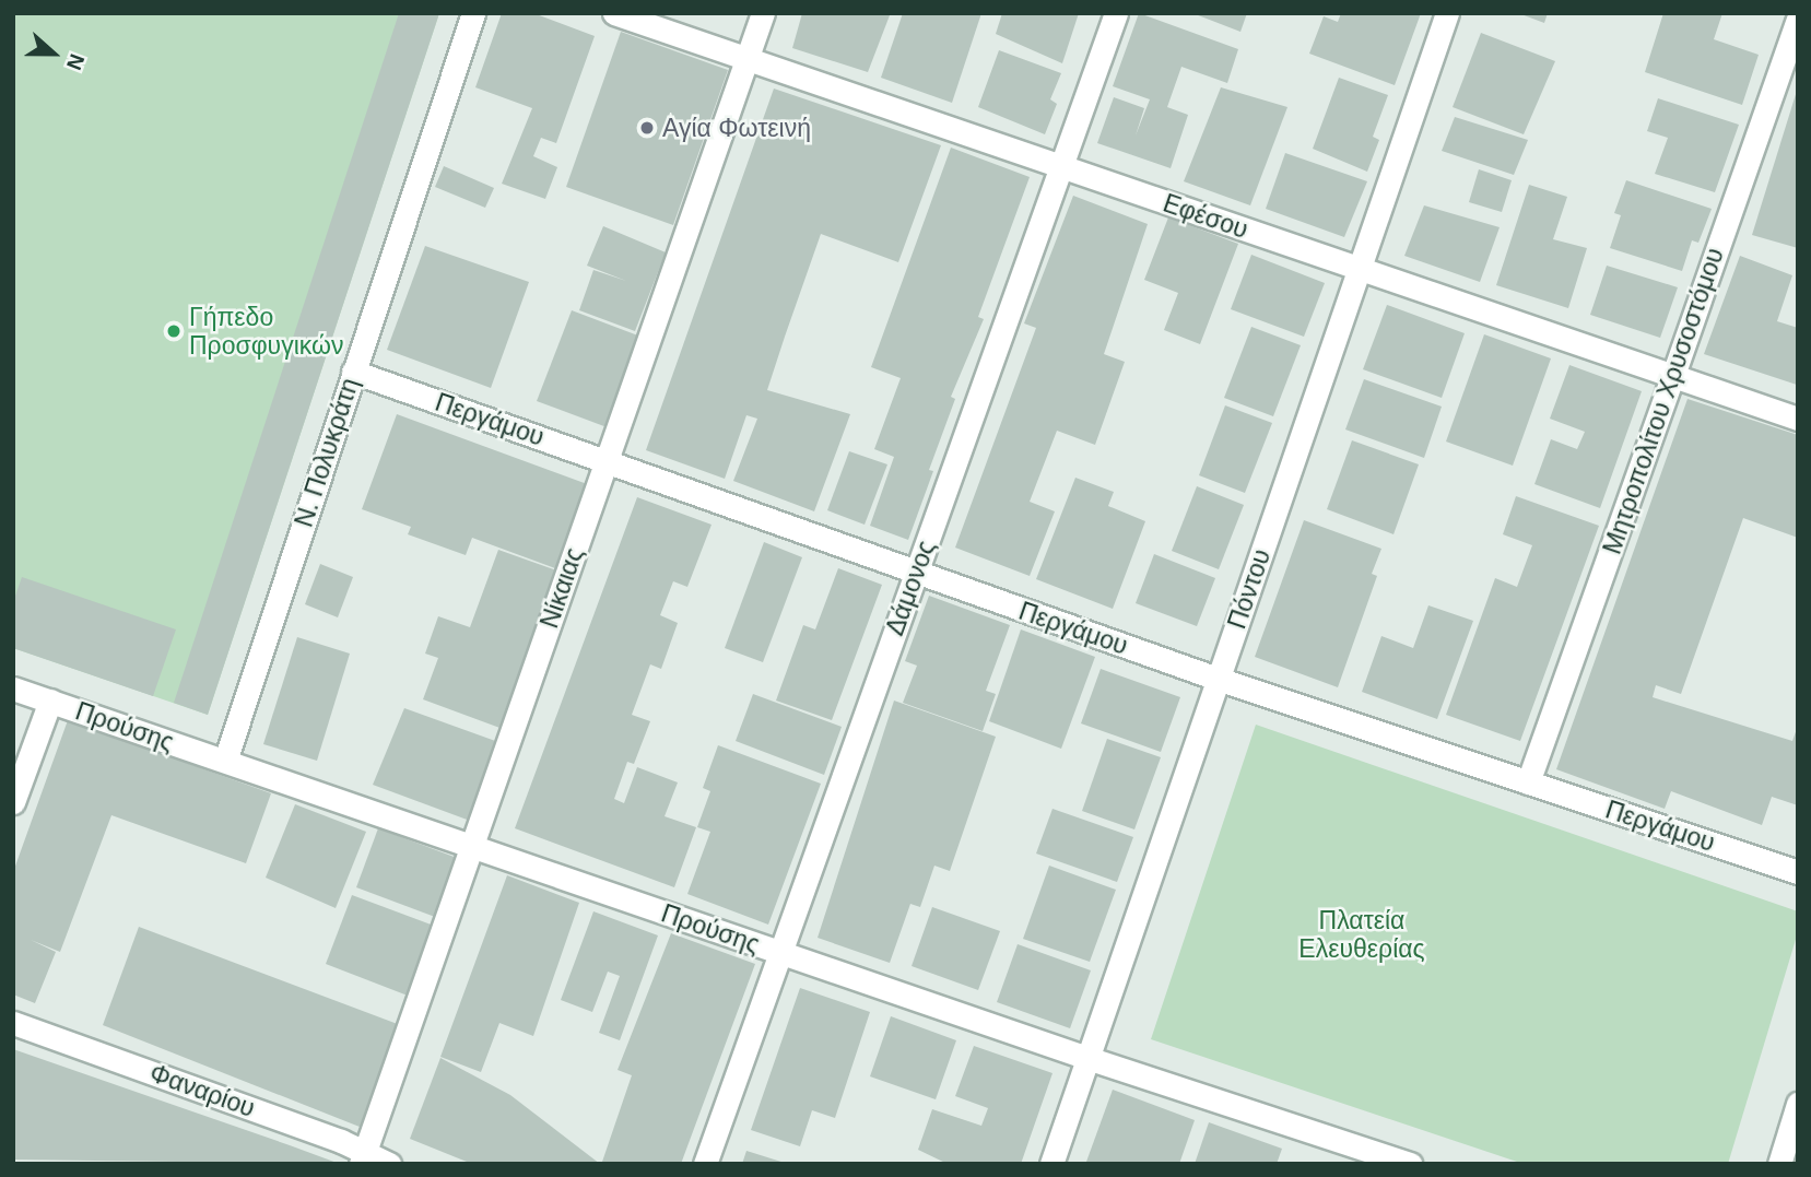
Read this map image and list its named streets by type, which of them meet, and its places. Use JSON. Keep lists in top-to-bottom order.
{
  "streets": {
    "street": [
      "Εφέσου",
      "Μητροπολίτου Χρυσοστόμου",
      "Περγάμου",
      "Ν. Πολυκράτη",
      "Νίκαιας",
      "Δάμονος",
      "Πόντου",
      "Προύσης",
      "Φαναρίου"
    ]
  },
  "crossings": [
    ["Εφέσου", "Μητροπολίτου Χρυσοστόμου"],
    ["Εφέσου", "Νίκαιας"],
    ["Εφέσου", "Δάμονος"],
    ["Εφέσου", "Πόντου"],
    ["Μητροπολίτου Χρυσοστόμου", "Περγάμου"],
    ["Περγάμου", "Ν. Πολυκράτη"],
    ["Περγάμου", "Νίκαιας"],
    ["Περγάμου", "Δάμονος"],
    ["Περγάμου", "Πόντου"],
    ["Ν. Πολυκράτη", "Προύσης"],
    ["Νίκαιας", "Προύσης"],
    ["Νίκαιας", "Φαναρίου"],
    ["Δάμονος", "Προύσης"],
    ["Πόντου", "Προύσης"]
  ],
  "parks": ["Πλατεία Ελευθερίας"],
  "places": ["Αγία Φωτεινή", "Γήπεδο Προσφυγικών"],
  "north": "right"
}
